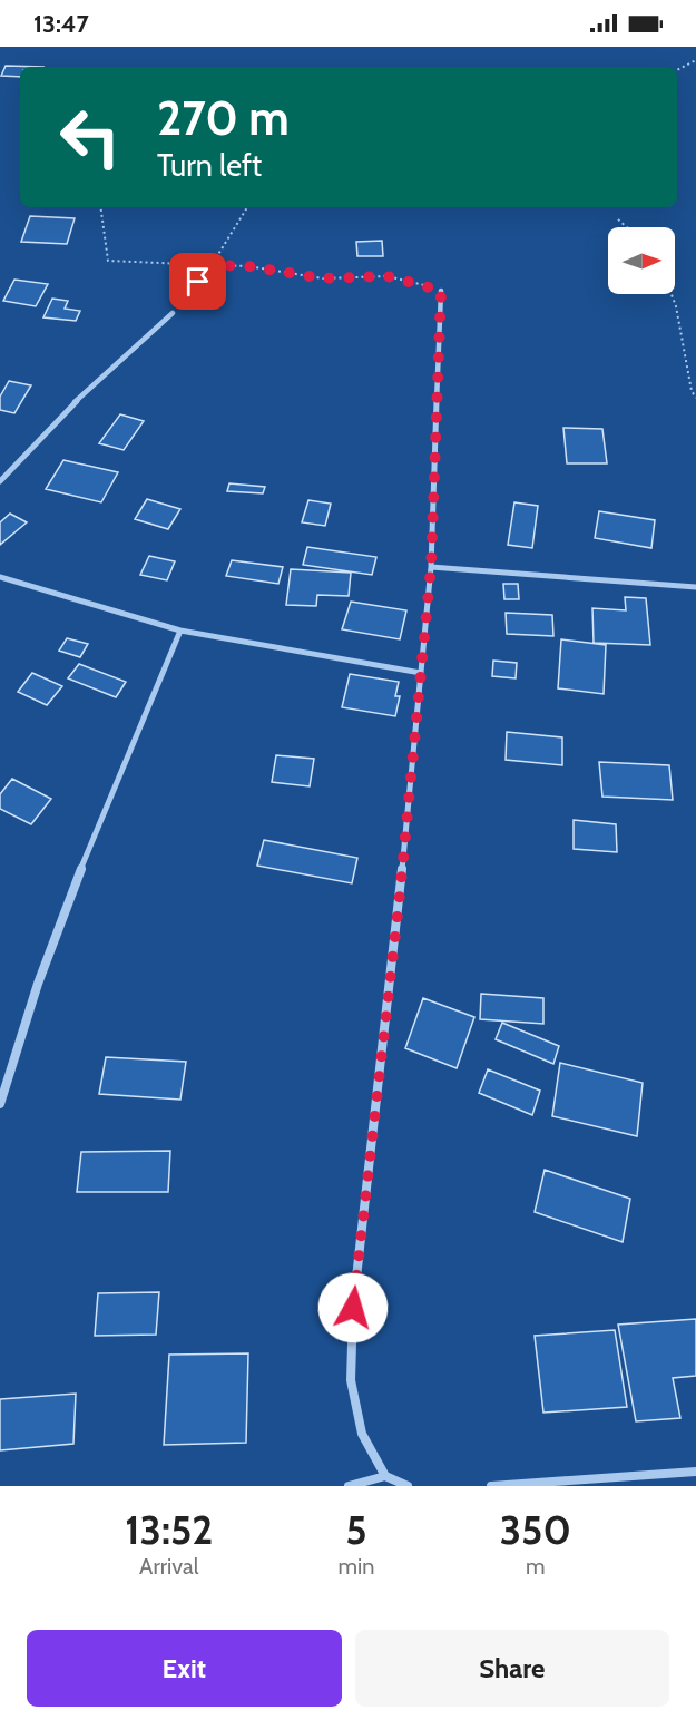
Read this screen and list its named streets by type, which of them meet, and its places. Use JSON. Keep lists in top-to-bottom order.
{
  "north": "right",
  "page": {
    "status": "13:47",
    "turn": ["270 m", "Turn left"],
    "eta": [
      "13:52",
      "Arrival",
      "5",
      "min",
      "350",
      "m"
    ],
    "buttons": ["Exit", "Share"]
  }
}
